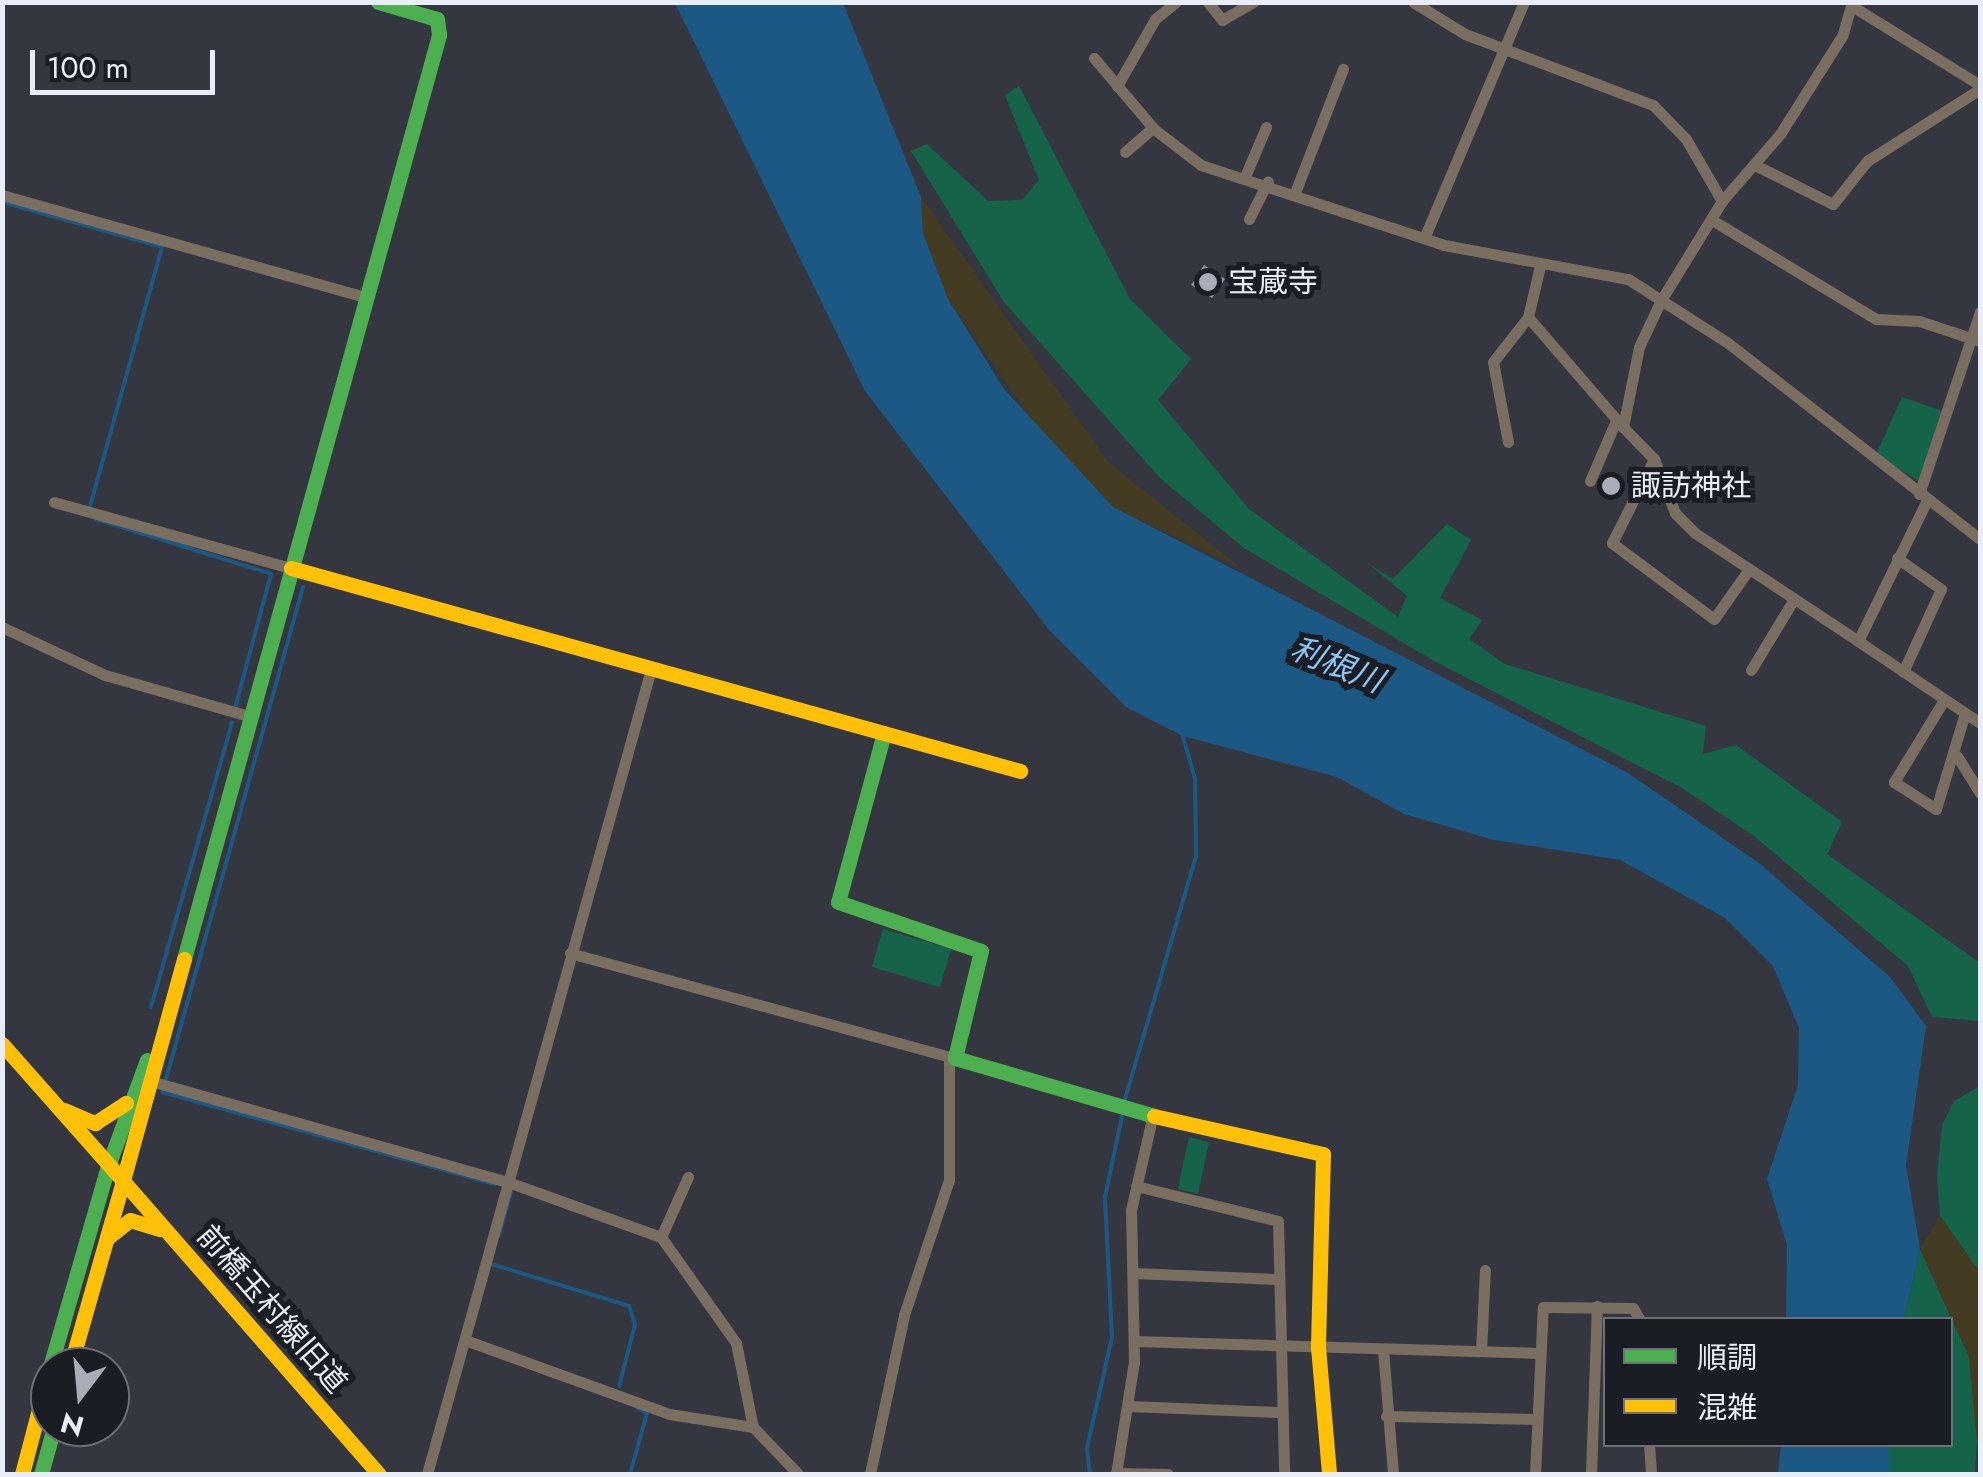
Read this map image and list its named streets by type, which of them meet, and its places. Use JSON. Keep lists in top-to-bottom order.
{
  "streets": {
    "street": ["前橋玉村線旧道"]
  },
  "water": ["利根川"],
  "places": ["宝蔵寺", "諏訪神社"],
  "legend": ["順調", "混雑"],
  "scale_bar": "100 m",
  "north": "bottom"
}
